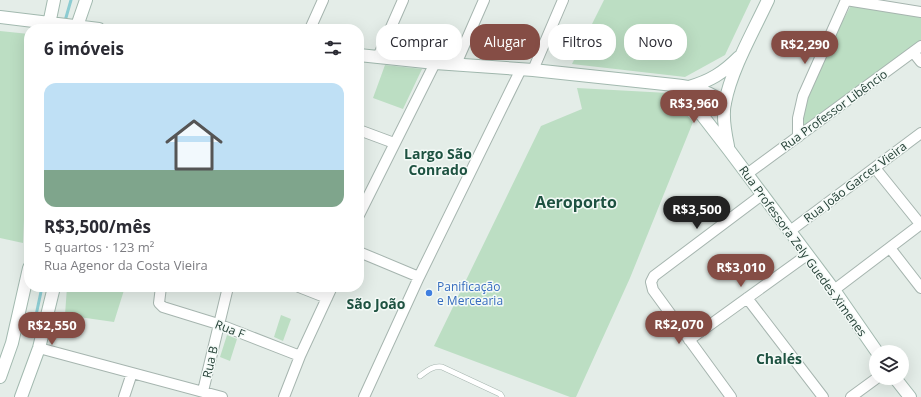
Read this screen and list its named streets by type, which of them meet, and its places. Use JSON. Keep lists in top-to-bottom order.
{
  "streets": {
    "street": [
      "Rua Professor Libêncio",
      "Rua João Garcez Vieira",
      "Rua Professora Zely Guedes Ximenes",
      "Rua F",
      "Rua B"
    ]
  },
  "crossings": [
    ["Rua Professor Libêncio", "Rua Professora Zely Guedes Ximenes"],
    ["Rua João Garcez Vieira", "Rua Professora Zely Guedes Ximenes"],
    ["Rua F", "Rua B"]
  ],
  "districts": [
    "Largo São Conrado",
    "Aeroporto",
    "São João",
    "Chalés"
  ],
  "places": ["Panificação e Mercearia"],
  "page": {
    "chip": [
      "Comprar",
      "Alugar",
      "Filtros",
      "Novo"
    ],
    "heading": "6 imóveis",
    "price": [
      "R$2,290",
      "R$3,960",
      "R$3,500",
      "R$3,010",
      "R$2,070",
      "R$2,550"
    ],
    "list": [
      {
        "name": "R$3,500/mês",
        "note": "5 quartos · 123 m² · Rua Agenor da Costa Vieira"
      }
    ]
  }
}
